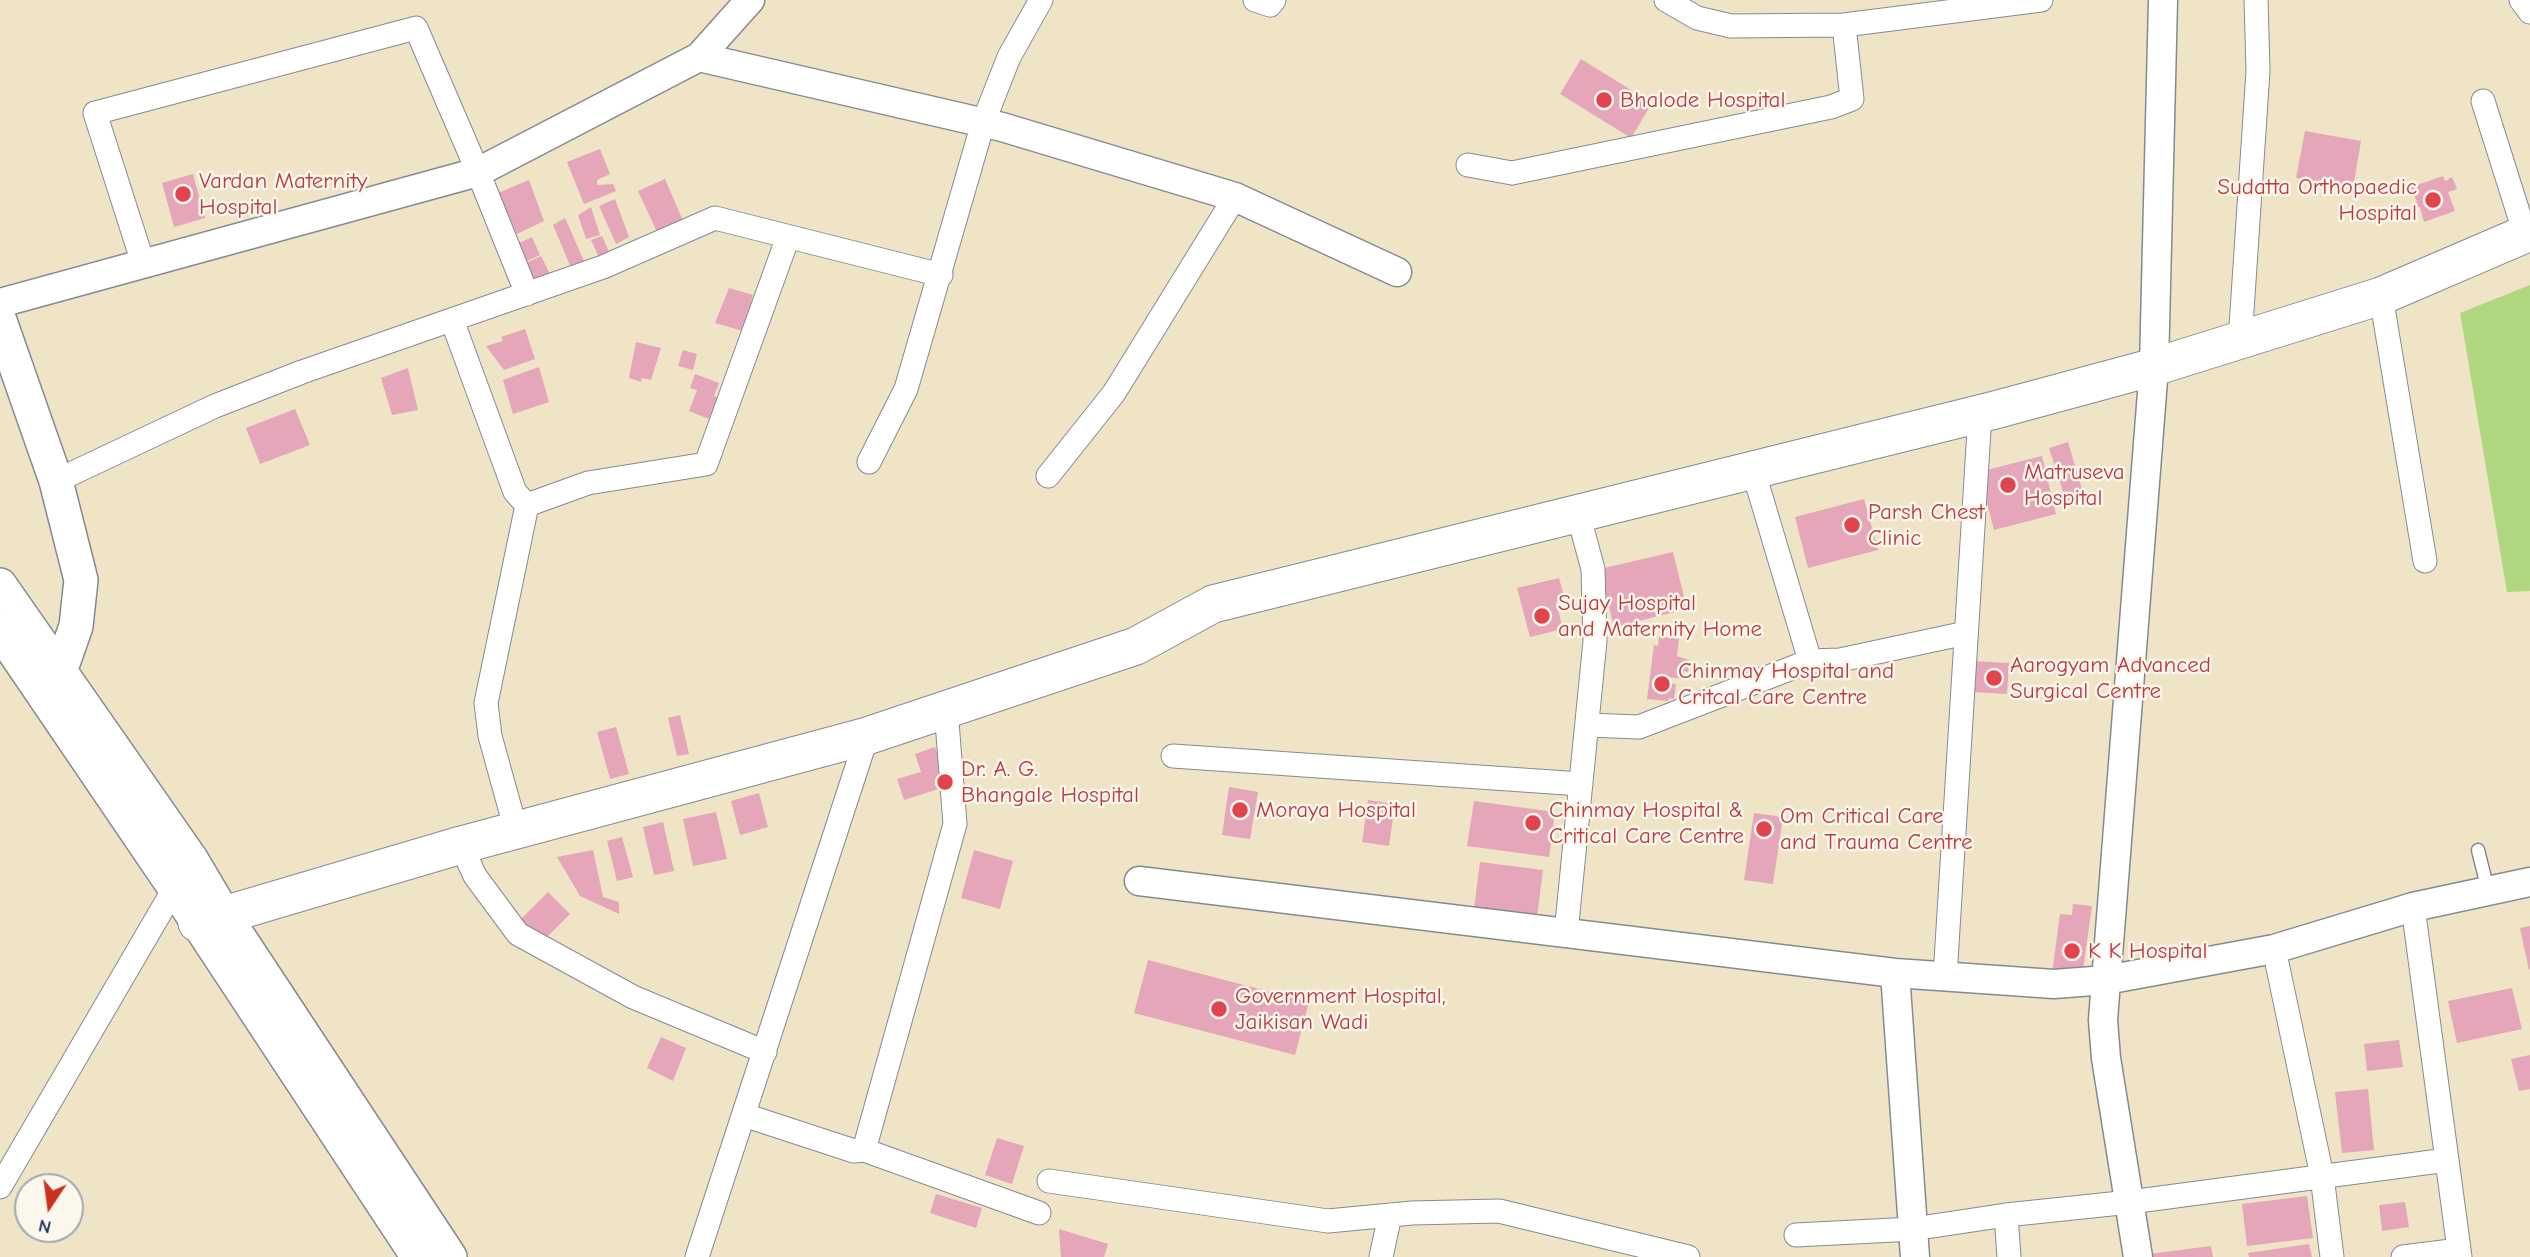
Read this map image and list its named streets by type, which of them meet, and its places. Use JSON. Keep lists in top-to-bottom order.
{
  "places": [
    "Bhalode Hospital",
    "Vardan Maternity Hospital",
    "Sudatta Orthopaedic Hospital",
    "Matruseva Hospital",
    "Parsh Chest Clinic",
    "Sujay Hospital and Maternity Home",
    "Aarogyam Advanced Surgical Centre",
    "Chinmay Hospital and Critcal Care Centre",
    "Dr. A. G. Bhangale Hospital",
    "Moraya Hospital",
    "Chinmay Hospital & Critical Care Centre",
    "Om Critical Care and Trauma Centre",
    "K K Hospital",
    "Government Hospital, Jaikisan Wadi"
  ],
  "north": "bottom"
}
